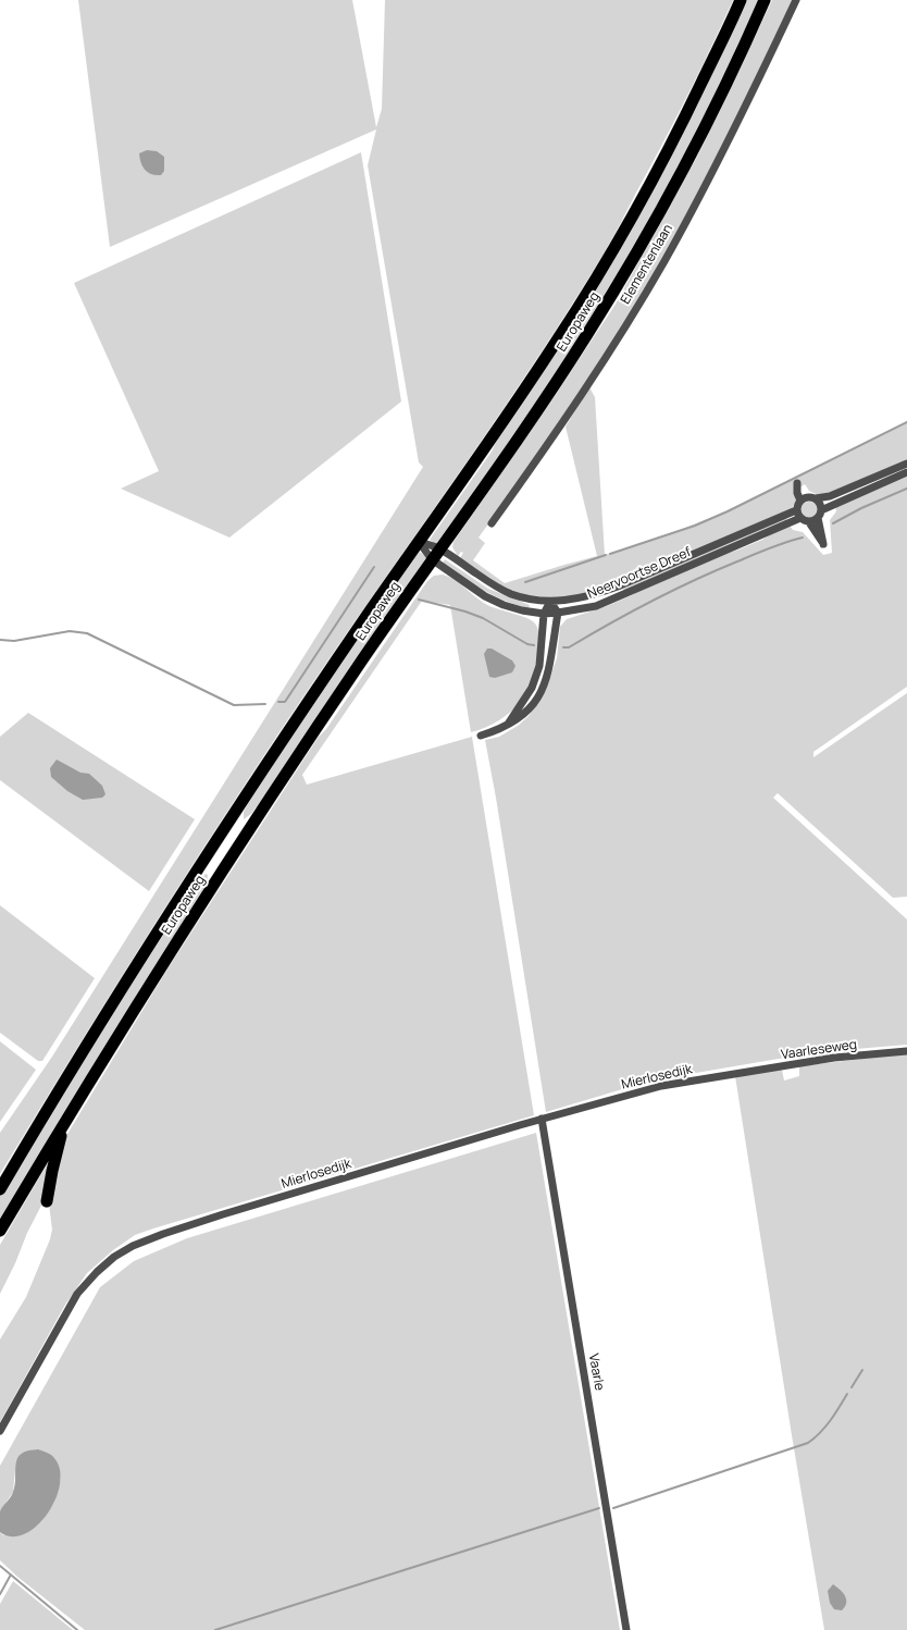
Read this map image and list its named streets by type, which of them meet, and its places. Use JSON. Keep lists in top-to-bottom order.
{
  "streets": {
    "highway": ["Europaweg"],
    "street": [
      "Elementenlaan",
      "Neervoortse Dreef",
      "Vaarleseweg",
      "Mierlosedijk",
      "Vaarle"
    ]
  },
  "crossings": [
    ["Europaweg", "Neervoortse Dreef"],
    ["Vaarleseweg", "Mierlosedijk"],
    ["Mierlosedijk", "Vaarle"]
  ]
}
